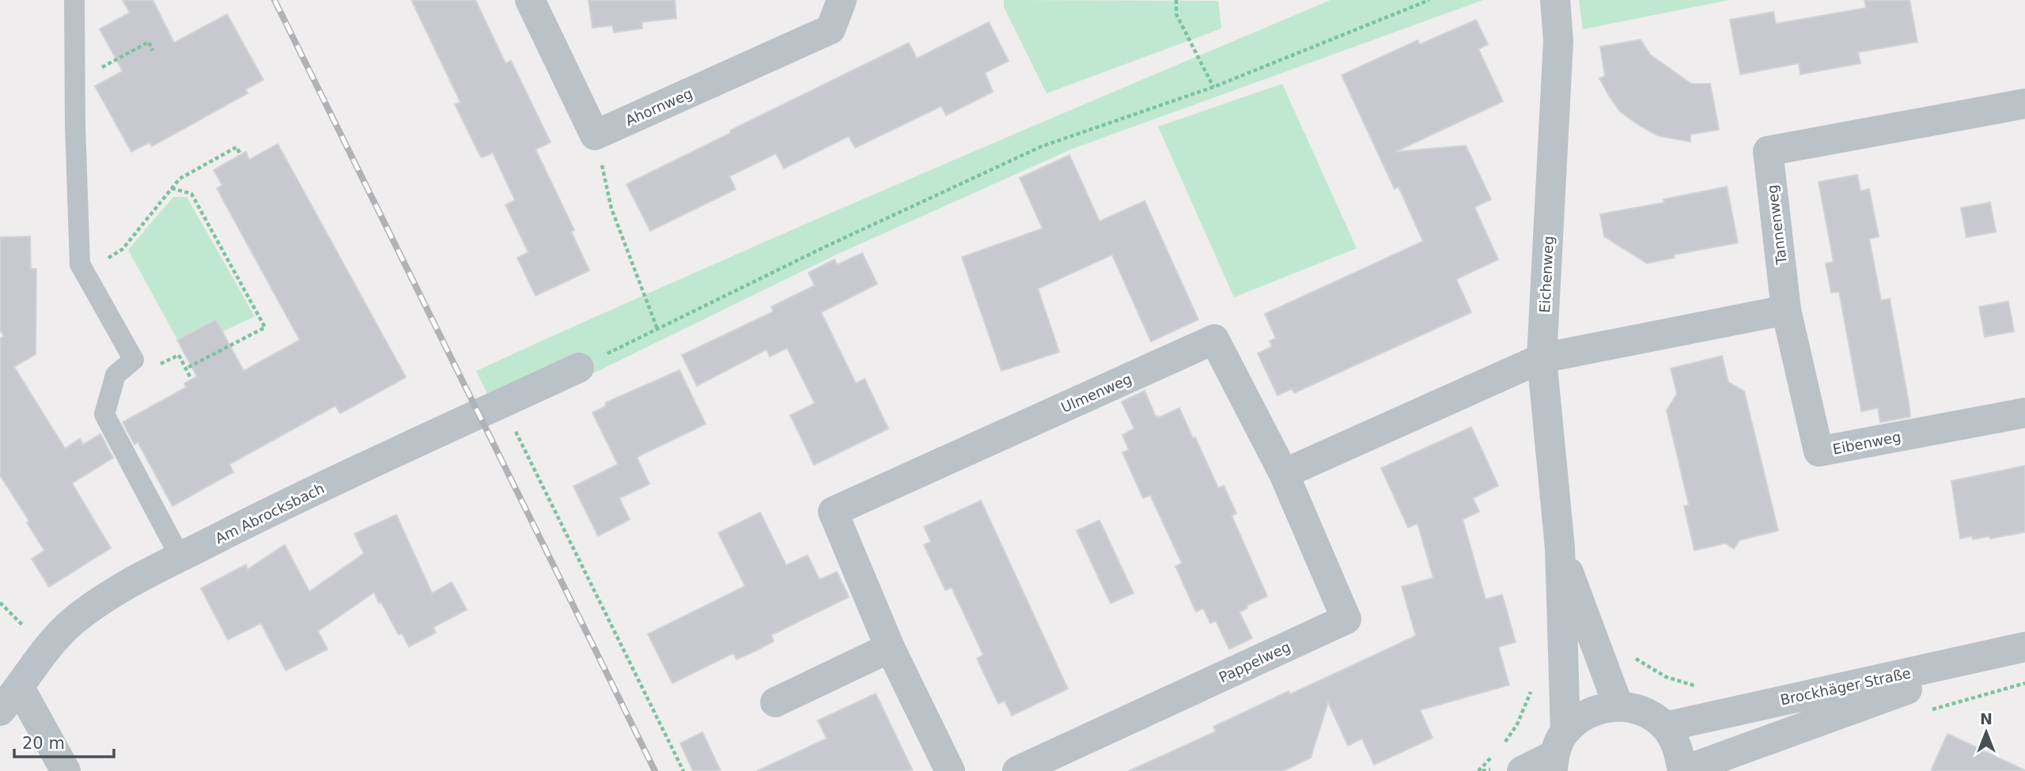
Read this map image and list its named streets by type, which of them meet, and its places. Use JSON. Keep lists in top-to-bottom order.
{
  "streets": {
    "street": [
      "Ahornweg",
      "Tannenweg",
      "Eichenweg",
      "Ulmenweg",
      "Eibenweg",
      "Am Abrocksbach",
      "Pappelweg",
      "Brockhäger Straße"
    ]
  },
  "crossings": [
    ["Tannenweg", "Eibenweg"],
    ["Ulmenweg", "Pappelweg"]
  ],
  "scale_bar": "20 m",
  "north": "top"
}
